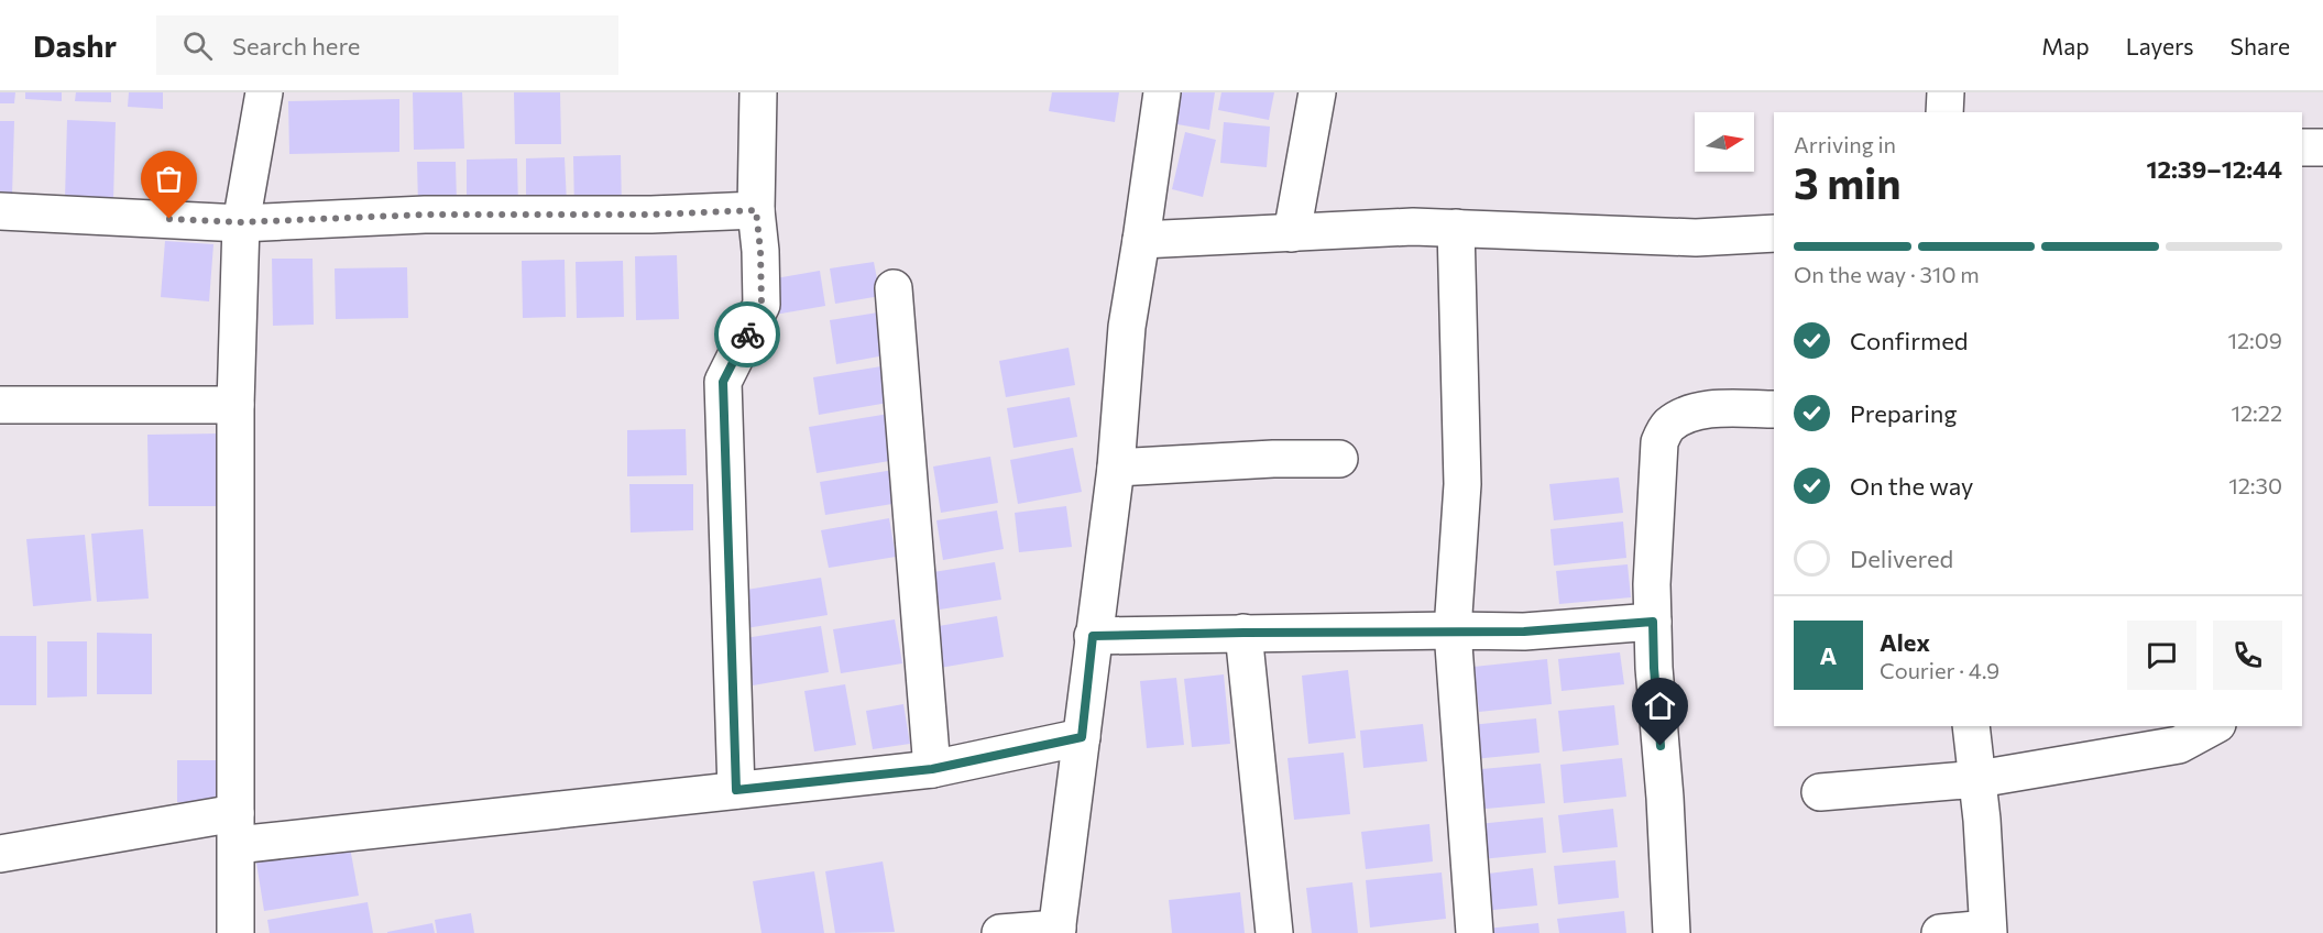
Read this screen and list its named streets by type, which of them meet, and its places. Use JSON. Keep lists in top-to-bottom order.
{
  "north": "right",
  "page": {
    "header": "Dashr",
    "search": "Search here",
    "nav": ["Map", "Layers", "Share"],
    "heading": ["3 min", "Arriving in", "12:39–12:44"],
    "panel": ["Alex", "Courier · 4.9"],
    "bar": "On the way · 310 m",
    "list": [
      ["Confirmed", "12:09"],
      ["Preparing", "12:22"],
      ["On the way", "12:30"],
      "Delivered"
    ],
    "round": "A"
  }
}
